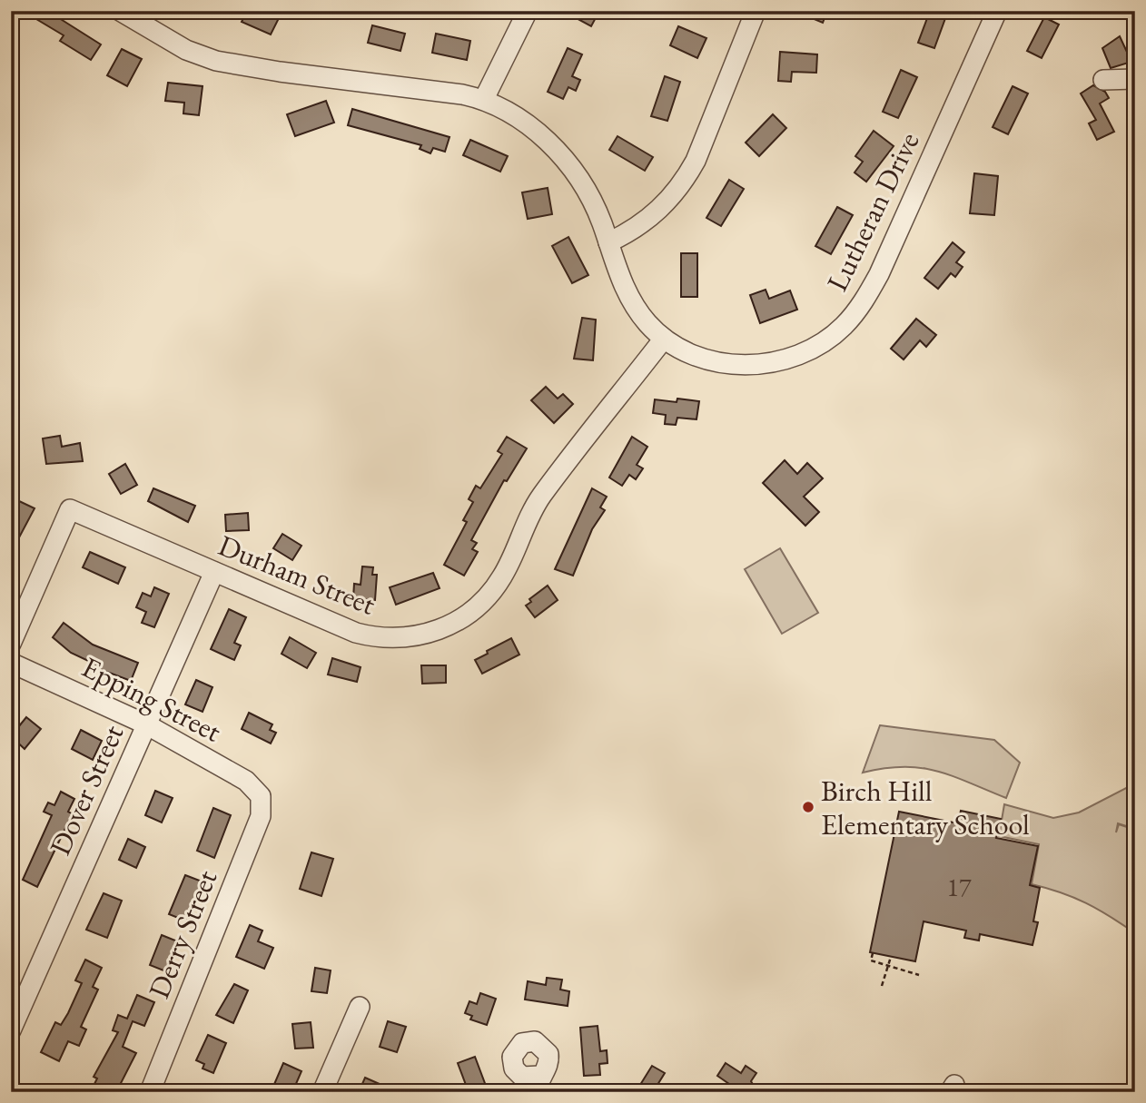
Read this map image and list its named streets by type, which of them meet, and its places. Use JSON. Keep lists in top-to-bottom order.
{
  "streets": {
    "street": [
      "Lutheran Drive",
      "Durham Street",
      "Epping Street",
      "Dover Street",
      "Derry Street"
    ]
  },
  "crossings": [
    ["Lutheran Drive", "Durham Street"],
    ["Durham Street", "Dover Street"],
    ["Epping Street", "Dover Street"],
    ["Epping Street", "Derry Street"]
  ],
  "places": ["Birch Hill Elementary School"],
  "house_numbers": ["17"]
}
